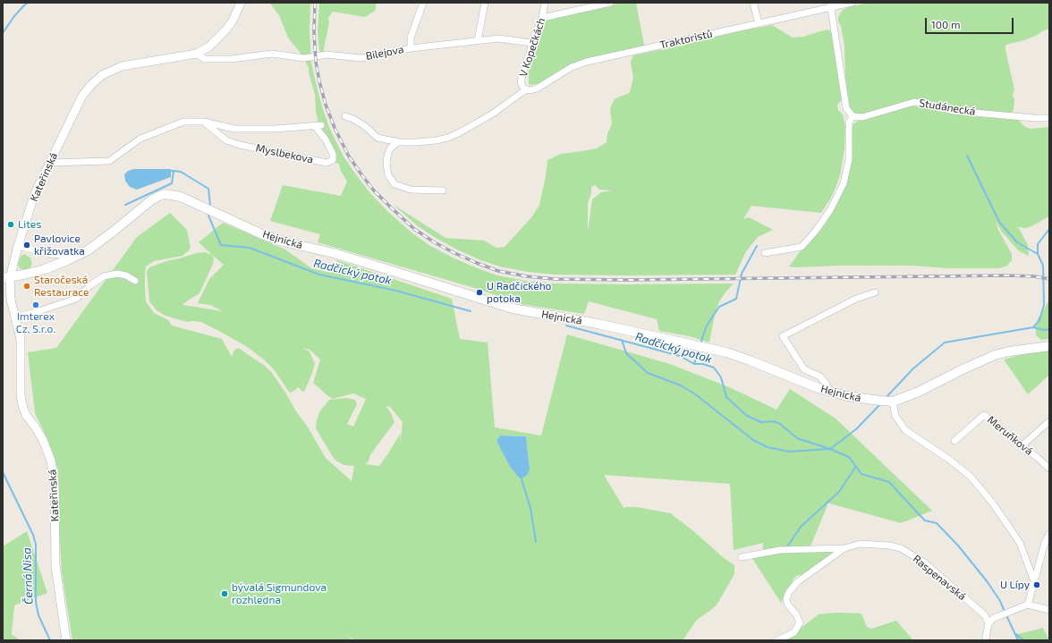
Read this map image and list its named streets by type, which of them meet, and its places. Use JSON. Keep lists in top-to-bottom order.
{
  "streets": {
    "main road": ["Hejnická"],
    "street": [
      "Traktoristů",
      "V Kopečkách",
      "Bilejova",
      "Studánecká",
      "Myslbekova",
      "Kateřinská",
      "Meruňková",
      "Raspenavská"
    ]
  },
  "crossings": [
    ["Traktoristů", "V Kopečkách"],
    ["V Kopečkách", "Bilejova"],
    ["Bilejova", "Kateřinská"],
    ["Myslbekova", "Kateřinská"],
    ["Kateřinská", "Hejnická"]
  ],
  "water": ["Radčický potok", "Černá Nisa"],
  "places": [
    "Lites",
    "Pavlovice křižovatka",
    "Staročeská Restaurace",
    "U Radčického potoka",
    "Imterex Cz, S.r.o.",
    "U Lípy",
    "bývalá Sigmundova rozhledna"
  ],
  "scale_bar": "100 m"
}
